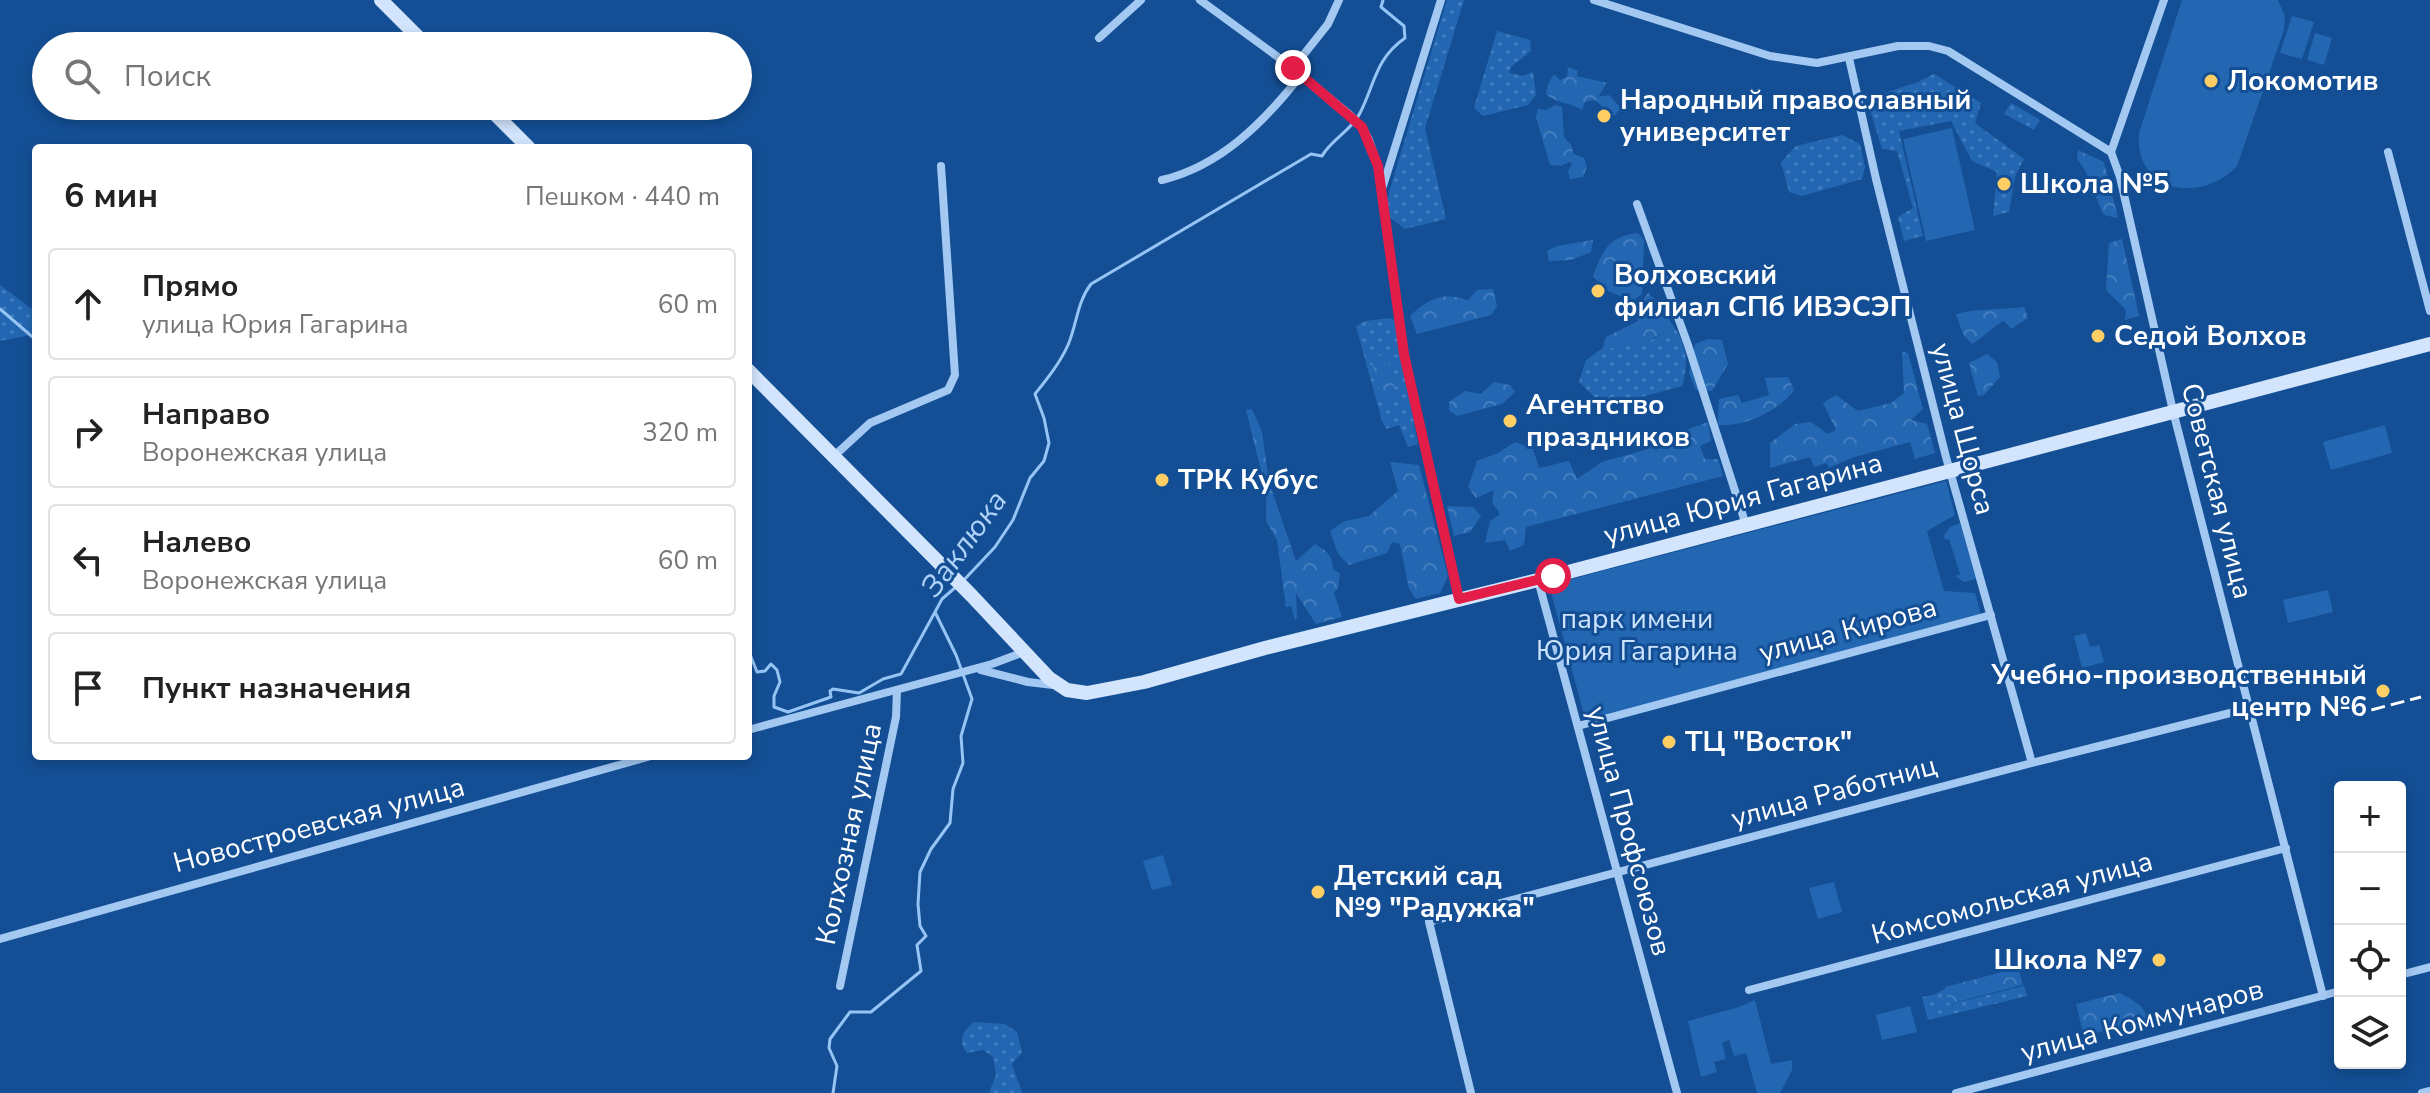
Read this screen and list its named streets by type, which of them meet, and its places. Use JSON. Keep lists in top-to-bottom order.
{
  "streets": {
    "main road": ["улица Юрия Гагарина"],
    "street": [
      "улица Щорса",
      "Советская улица",
      "улица Кирова",
      "улица Работниц",
      "Новостроевская улица",
      "улица Профсоюзов",
      "Колхозная улица",
      "Комсомольская улица",
      "улица Коммунаров"
    ]
  },
  "crossings": [
    ["улица Щорса", "улица Юрия Гагарина"],
    ["улица Щорса", "улица Кирова"],
    ["улица Щорса", "улица Работниц"],
    ["Советская улица", "улица Юрия Гагарина"],
    ["Советская улица", "улица Работниц"],
    ["Советская улица", "Комсомольская улица"],
    ["Советская улица", "улица Коммунаров"],
    ["улица Юрия Гагарина", "улица Профсоюзов"],
    ["улица Кирова", "улица Профсоюзов"],
    ["улица Работниц", "улица Профсоюзов"]
  ],
  "water": ["Заклюка"],
  "parks": ["парк имени Юрия Гагарина"],
  "places": [
    "Локомотив",
    "Народный православный университет",
    "Школа №5",
    "Волховский филиал СПб ИВЭСЭП",
    "Седой Волхов",
    "Агентство праздников",
    "ТРК Кубус",
    "Учебно-производственный центр №6",
    "ТЦ \"Восток\"",
    "Детский cад №9 \"Радужка\"",
    "Школа №7"
  ],
  "page": {
    "search": "Поиск",
    "heading": ["6 мин", "Пешком · 440 m"],
    "list": [
      ["Прямо", "улица Юрия Гагарина", "60 m"],
      ["Направо", "Воронежская улица", "320 m"],
      ["Налево", "Воронежская улица", "60 m"],
      "Пункт назначения"
    ],
    "map_buttons": ["+", "−"]
  }
}
